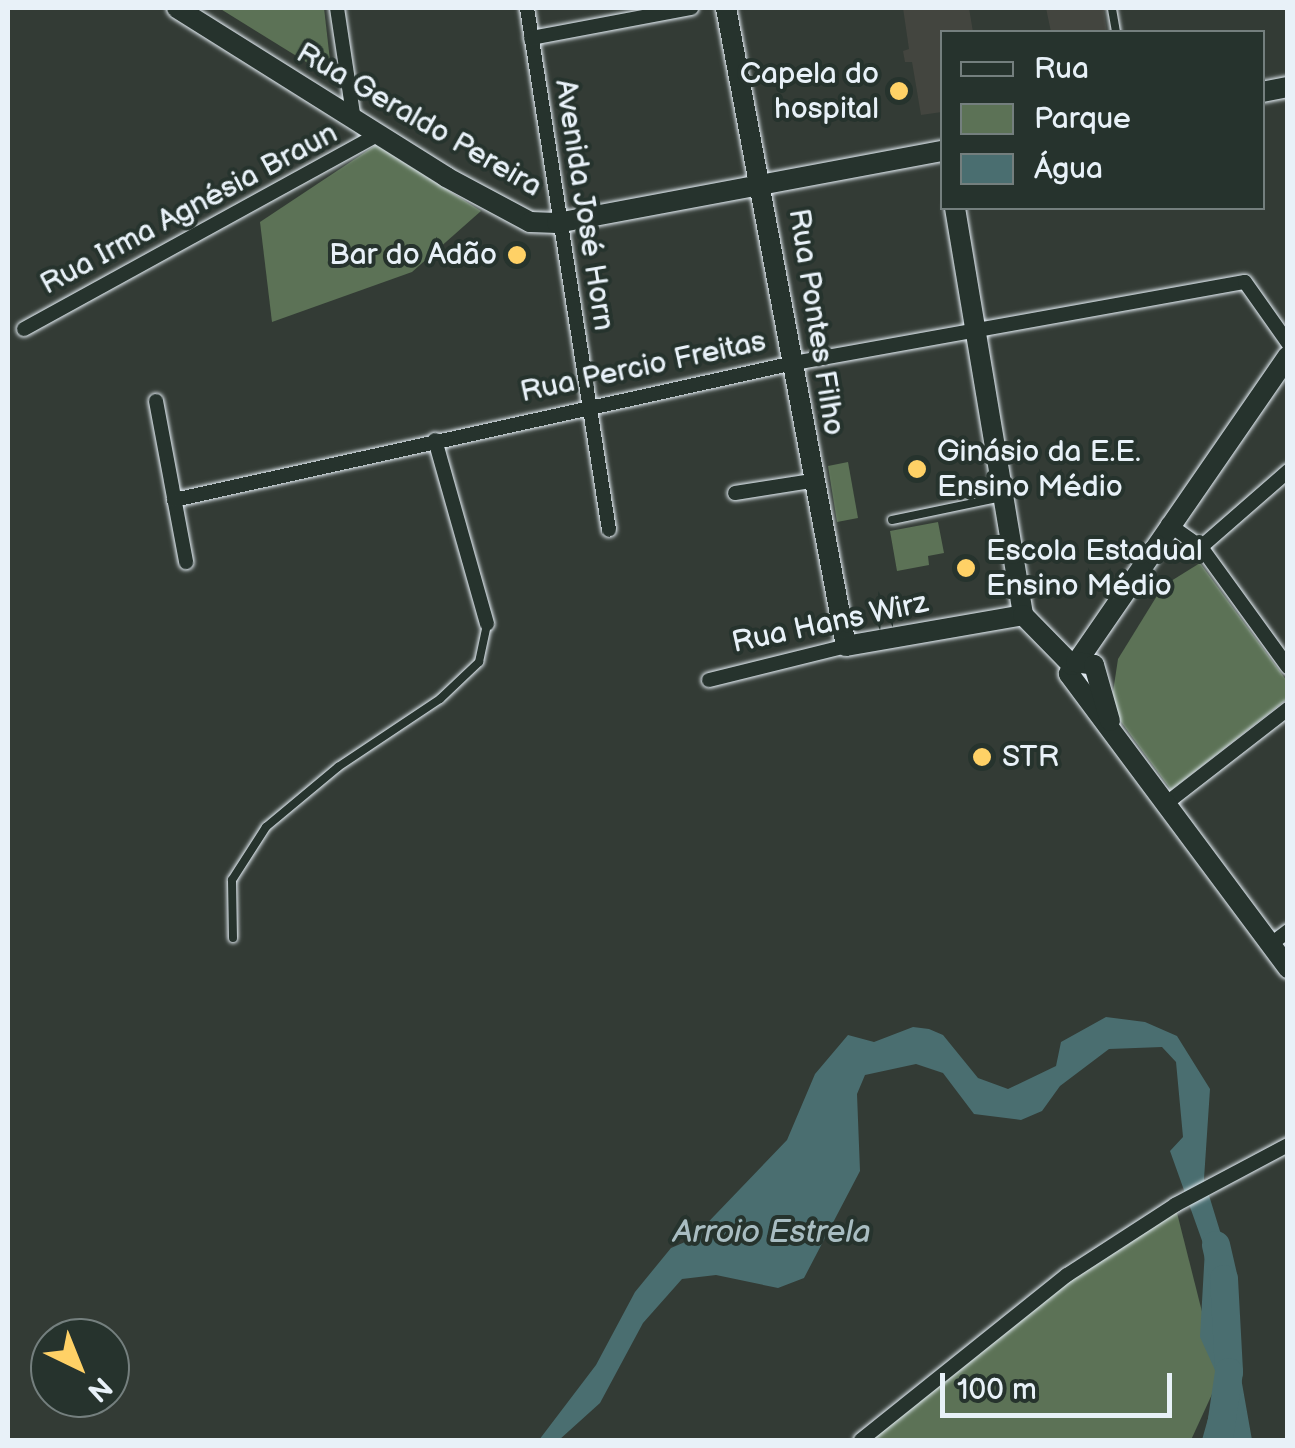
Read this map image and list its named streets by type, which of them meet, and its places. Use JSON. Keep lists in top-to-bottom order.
{
  "streets": {
    "main road": ["Rua Geraldo Pereira", "Rua Pontes Filho", "Rua Hans Wirz"],
    "street": ["Avenida José Horn", "Rua Irma Agnésia Braun", "Rua Percio Freitas"]
  },
  "crossings": [
    ["Rua Geraldo Pereira", "Avenida José Horn"],
    ["Rua Geraldo Pereira", "Rua Irma Agnésia Braun"],
    ["Rua Geraldo Pereira", "Rua Pontes Filho"],
    ["Avenida José Horn", "Rua Percio Freitas"],
    ["Rua Pontes Filho", "Rua Percio Freitas"],
    ["Rua Pontes Filho", "Rua Hans Wirz"]
  ],
  "water": ["Arroio Estrela"],
  "places": [
    "Capela do hospital",
    "Bar do Adão",
    "Ginásio da E.E. Ensino Médio",
    "Escola Estadual Ensino Médio",
    "STR"
  ],
  "legend": ["Rua", "Parque", "Água"],
  "scale_bar": "100 m",
  "north": "bottom right"
}
